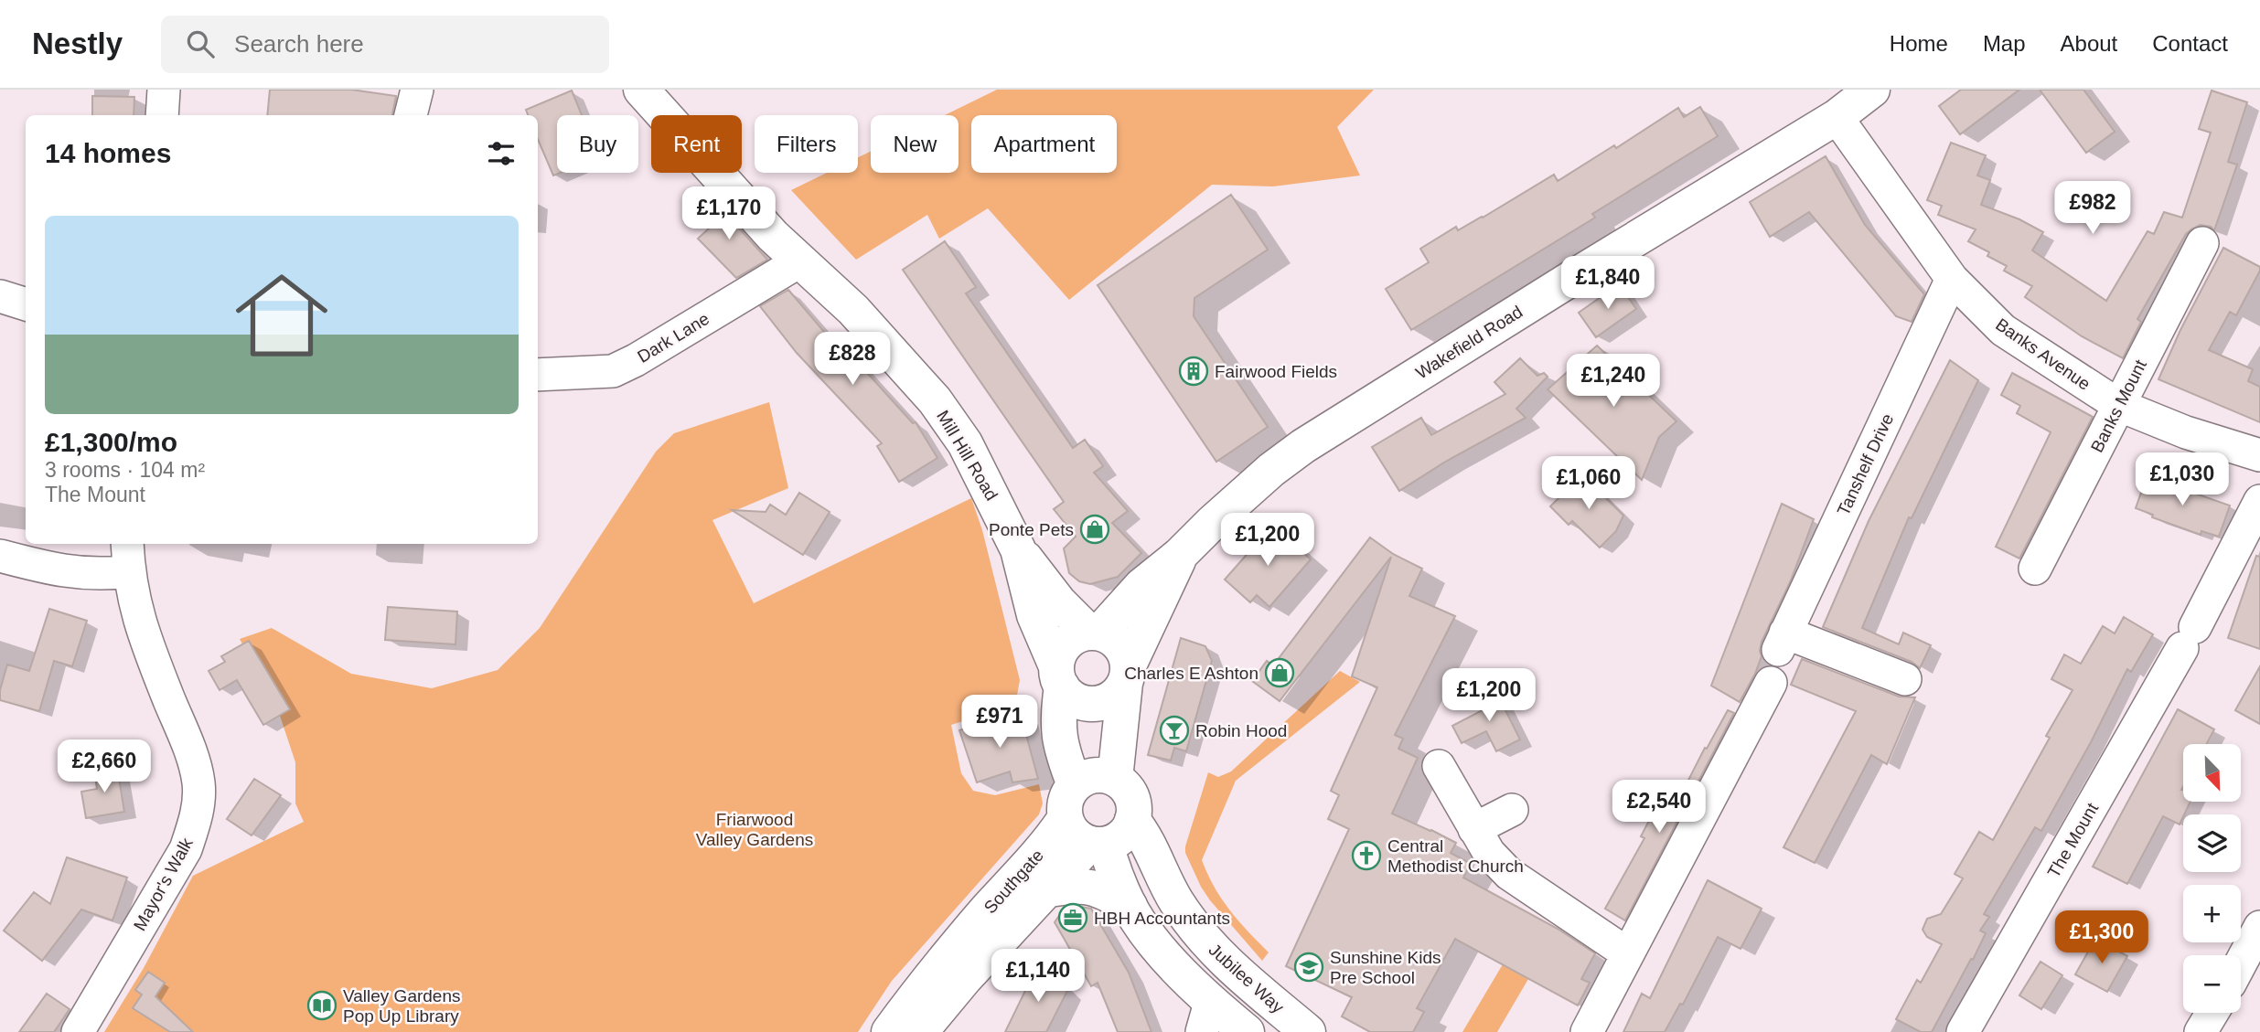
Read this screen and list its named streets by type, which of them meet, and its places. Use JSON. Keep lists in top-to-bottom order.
{
  "streets": {
    "main road": [
      "Wakefield Road",
      "Mill Hill Road",
      "Southgate",
      "Jubilee Way"
    ],
    "street": [
      "Dark Lane",
      "Banks Avenue",
      "Banks Mount",
      "Tanshelf Drive",
      "The Mount",
      "Mayor's Walk"
    ]
  },
  "crossings": [
    ["Dark Lane", "Mill Hill Road"],
    ["Wakefield Road", "Banks Avenue"],
    ["Wakefield Road", "Mill Hill Road"],
    ["Banks Avenue", "Banks Mount"],
    ["Banks Avenue", "Tanshelf Drive"],
    ["Southgate", "Jubilee Way"]
  ],
  "parks": ["Friarwood Valley Gardens"],
  "places": {
    "building": ["Fairwood Fields"],
    "shop": ["Ponte Pets", "Charles E Ashton"],
    "bar": ["Robin Hood"],
    "church": ["Central Methodist Church"],
    "office": ["HBH Accountants"],
    "school or university": ["Sunshine Kids Pre School"],
    "library": ["Valley Gardens Pop Up Library"]
  },
  "north": "bottom right",
  "page": {
    "header": "Nestly",
    "search": "Search here",
    "nav": [
      "Home",
      "Map",
      "About",
      "Contact"
    ],
    "chip": [
      "Buy",
      "Rent",
      "Filters",
      "New",
      "Apartment"
    ],
    "heading": "14 homes",
    "price": [
      "£982",
      "£1,170",
      "£1,840",
      "£828",
      "£1,240",
      "£1,030",
      "£1,060",
      "£1,200",
      "£1,200",
      "£971",
      "£2,660",
      "£2,540",
      "£1,300",
      "£1,140"
    ],
    "list": [
      {
        "name": "£1,300/mo",
        "note": "3 rooms · 104 m² · The Mount"
      }
    ],
    "map_buttons": ["+", "−"]
  }
}
